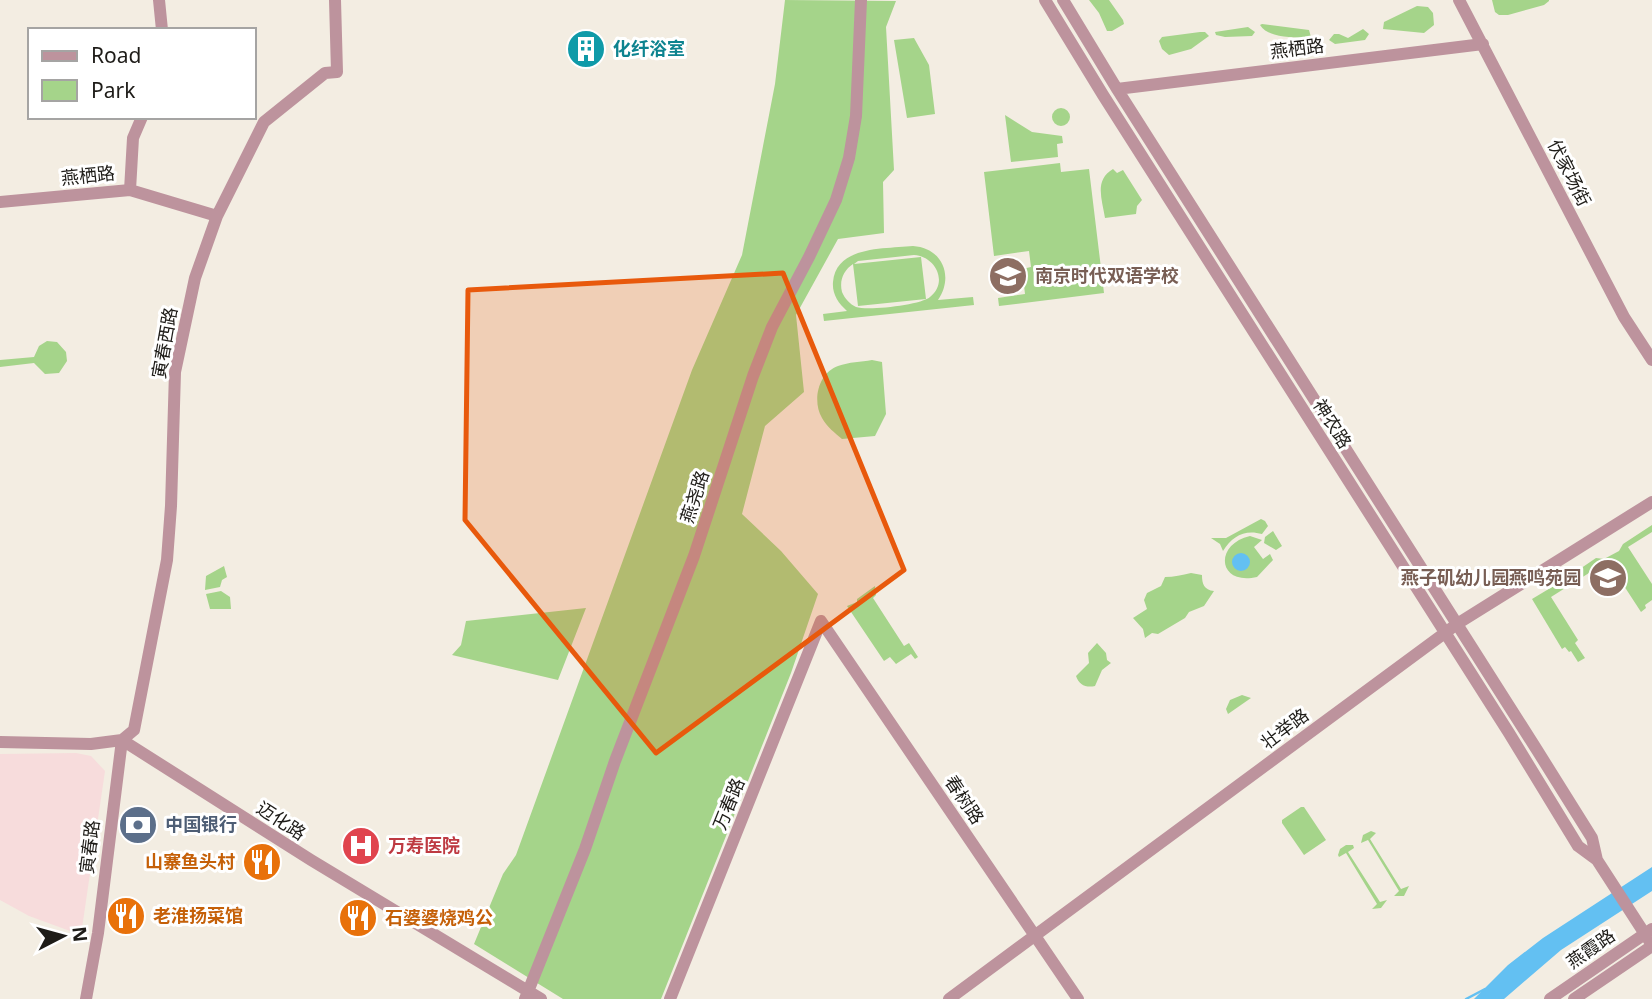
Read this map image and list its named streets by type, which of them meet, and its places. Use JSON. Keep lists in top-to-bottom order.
{
  "streets": {
    "street": [
      "燕栖路",
      "伏家场街",
      "寅春西路",
      "神农路",
      "燕尧路",
      "壮举路",
      "春树路",
      "万春路",
      "迈化路",
      "寅春路",
      "燕霞路"
    ]
  },
  "crossings": [
    ["燕栖路", "伏家场街"],
    ["燕栖路", "寅春西路"],
    ["燕栖路", "神农路"],
    ["寅春西路", "迈化路"],
    ["寅春西路", "寅春路"],
    ["神农路", "壮举路"],
    ["神农路", "燕霞路"],
    ["燕尧路", "迈化路"],
    ["壮举路", "春树路"],
    ["春树路", "万春路"],
    ["迈化路", "寅春路"]
  ],
  "places": {
    "building": ["化纤浴室"],
    "school or university": ["南京时代双语学校", "燕子矶幼儿园燕鸣苑园"],
    "bank": ["中国银行"],
    "hospital": ["万寿医院"],
    "restaurant": ["山寨鱼头村", "老淮扬菜馆", "石婆婆烧鸡公"]
  },
  "legend": ["Road", "Park"],
  "north": "right"
}
